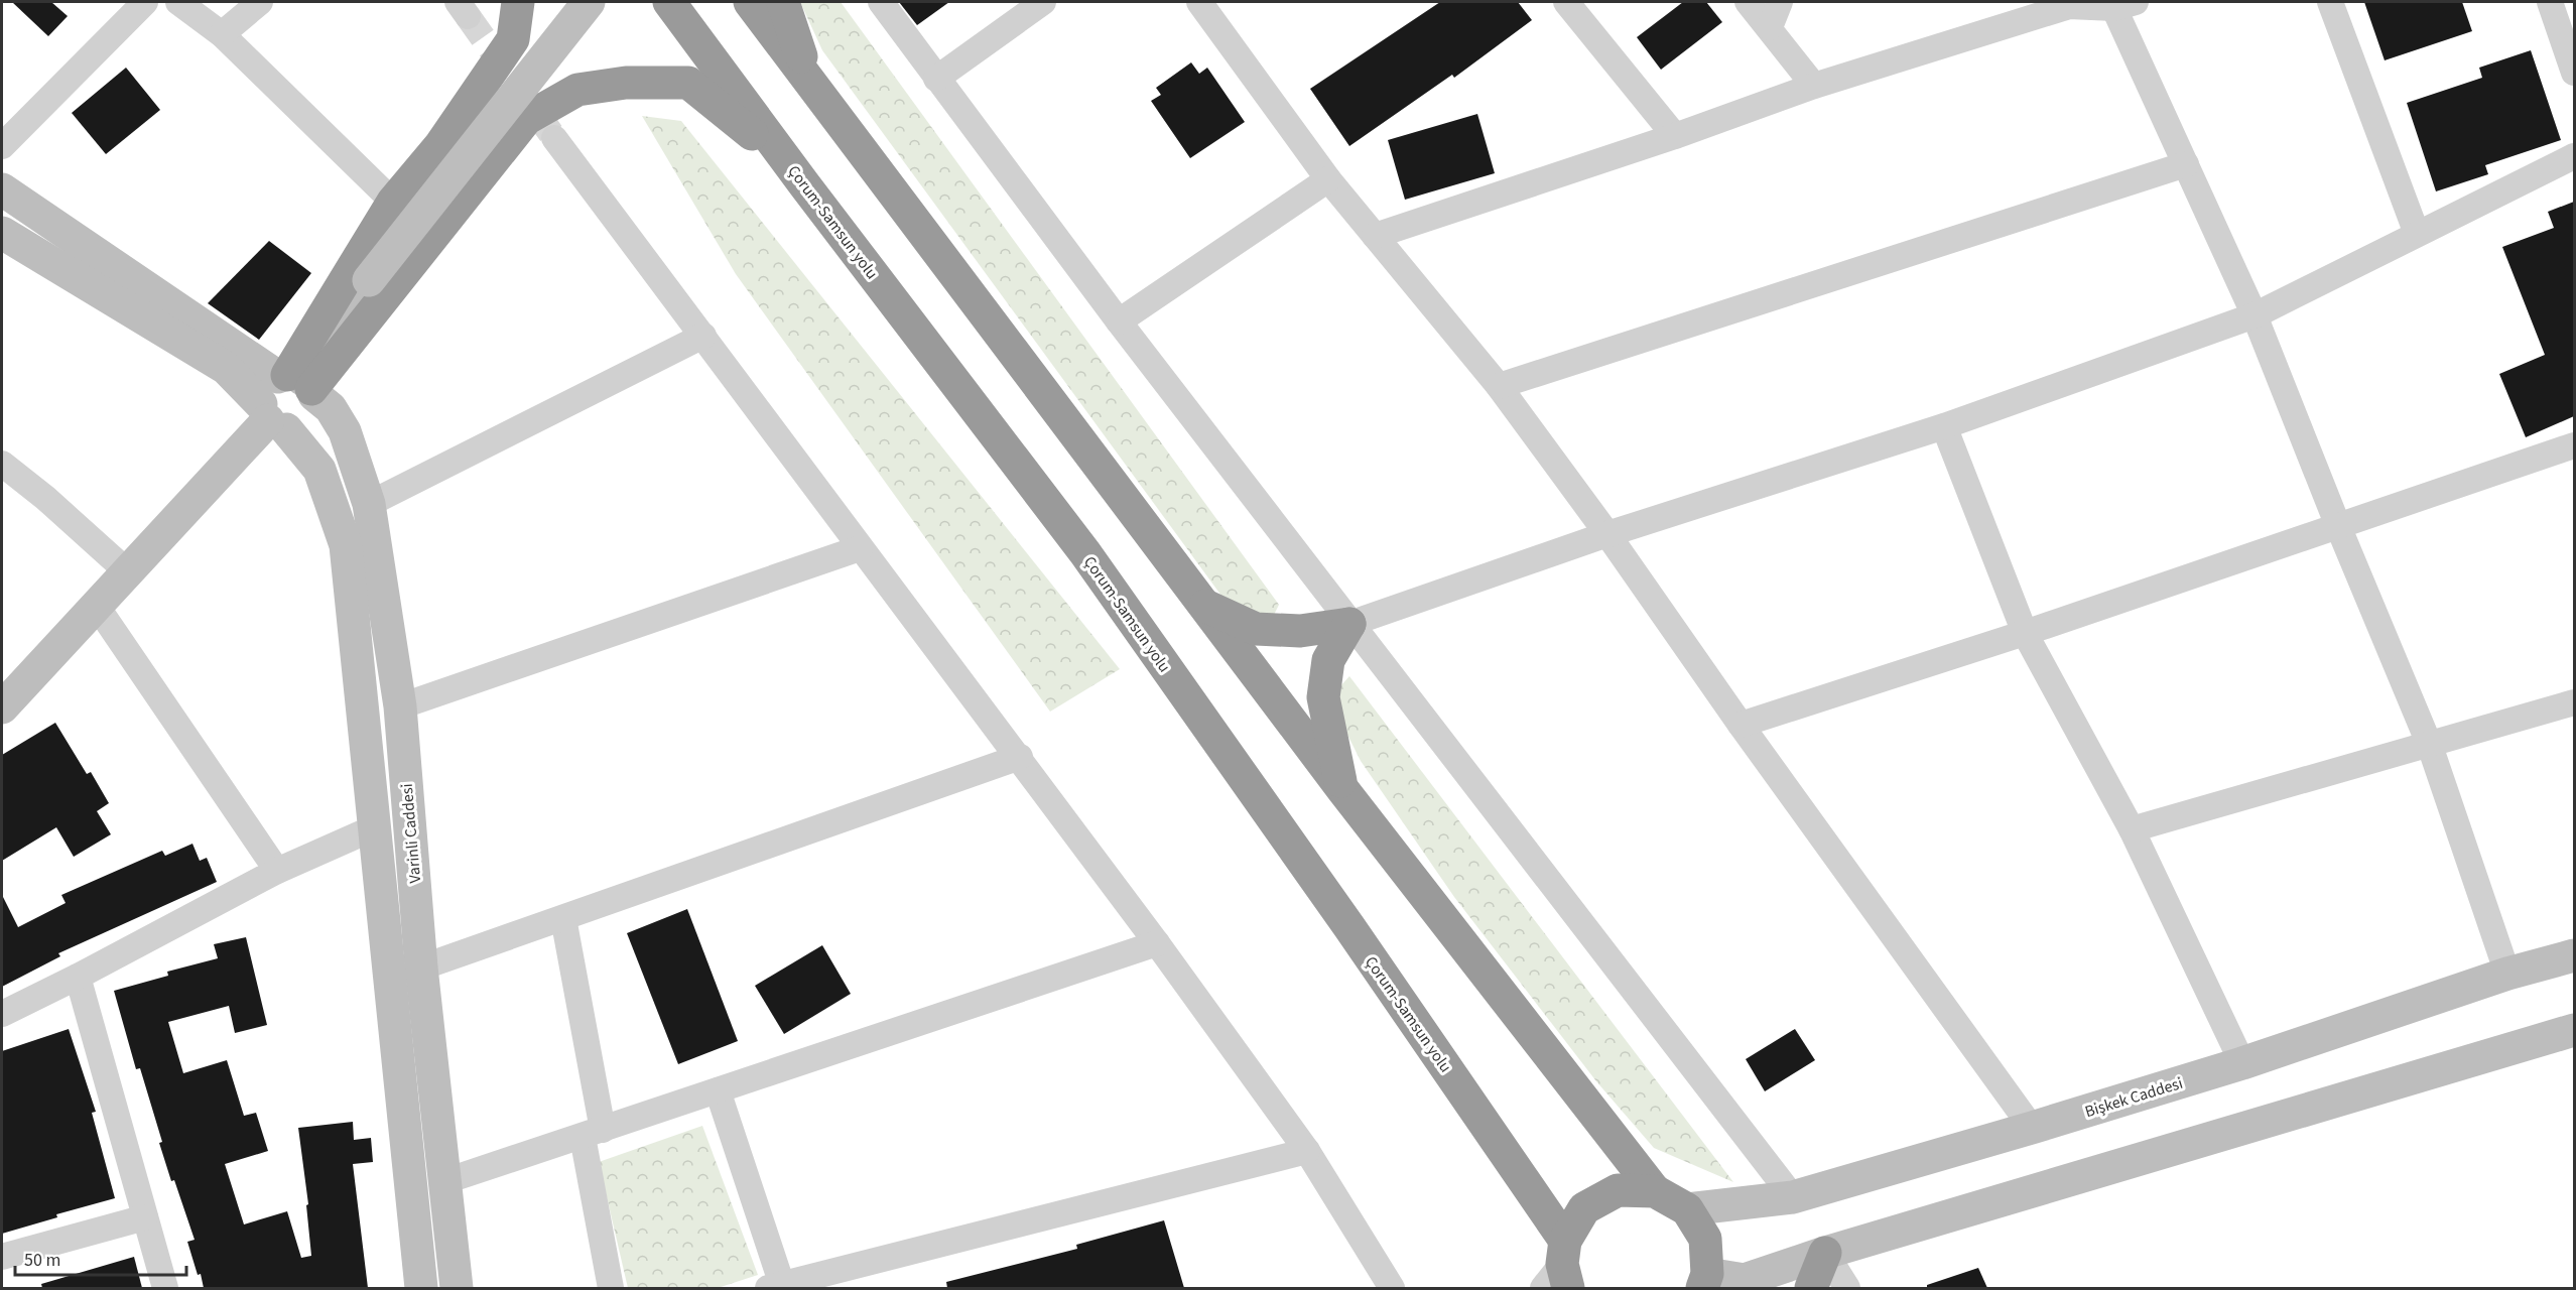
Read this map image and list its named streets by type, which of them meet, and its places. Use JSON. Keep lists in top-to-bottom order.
{
  "streets": {
    "highway": ["Çorum-Samsun yolu"],
    "street": ["Varinli Caddesi", "Bişkek Caddesi"]
  },
  "crossings": [
    ["Çorum-Samsun yolu", "Bişkek Caddesi"]
  ],
  "scale_bar": "50 m"
}
